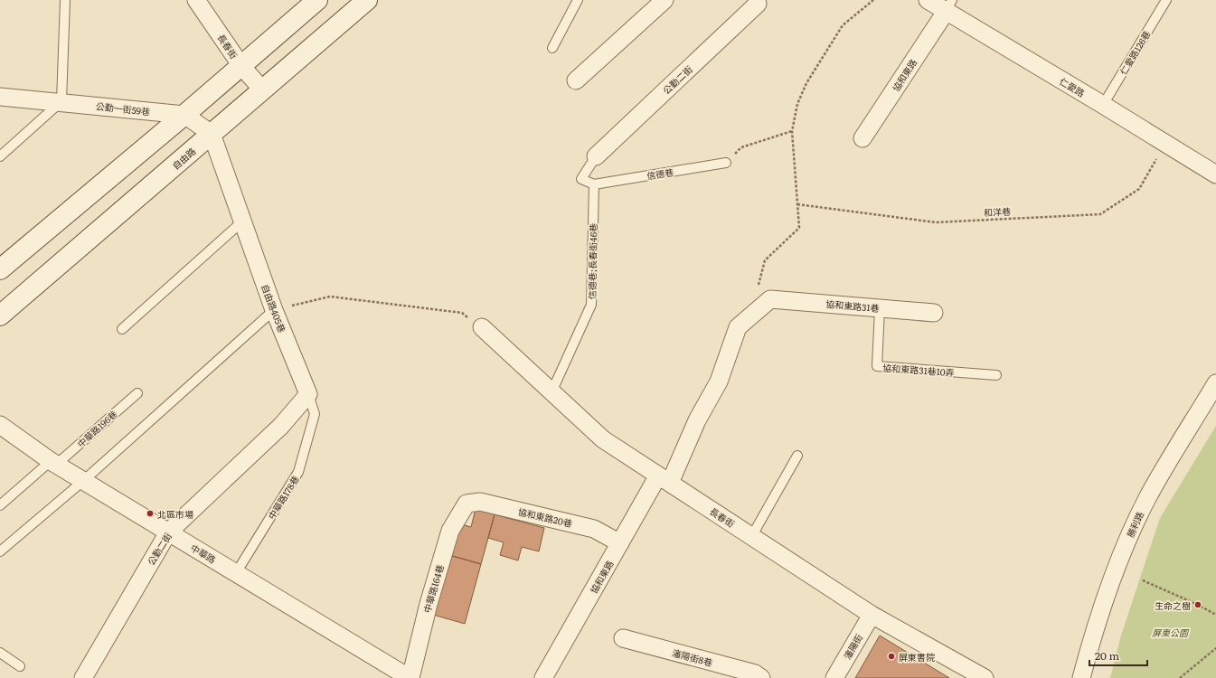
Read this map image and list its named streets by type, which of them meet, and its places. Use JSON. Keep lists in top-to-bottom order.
{
  "streets": {
    "street": [
      "長春街",
      "協和東路",
      "公勤二街",
      "仁愛路",
      "公勤一街59巷",
      "自由路",
      "協和東路31巷",
      "自由路405巷",
      "協和東路20巷",
      "勝利路",
      "中華路",
      "中華路164巷",
      "瀋陽街",
      "瀋陽街8巷"
    ],
    "lane": [
      "仁愛路126巷",
      "信德巷",
      "信德巷;長春街46巷",
      "協和東路31巷10弄",
      "中華路196巷",
      "中華路178巷"
    ],
    "path": ["和洋巷"]
  },
  "crossings": [
    ["長春街", "協和東路"],
    ["長春街", "自由路"],
    ["長春街", "信德巷;長春街46巷"],
    ["長春街", "瀋陽街"],
    ["仁愛路126巷", "仁愛路"],
    ["協和東路", "仁愛路"],
    ["協和東路", "協和東路31巷"],
    ["協和東路", "協和東路20巷"],
    ["公勤二街", "自由路405巷"],
    ["公勤二街", "中華路178巷"],
    ["公勤二街", "中華路"],
    ["仁愛路", "和洋巷"],
    ["自由路", "自由路405巷"],
    ["信德巷", "信德巷;長春街46巷"],
    ["協和東路31巷", "協和東路31巷10弄"],
    ["自由路405巷", "中華路178巷"],
    ["中華路196巷", "中華路"],
    ["中華路178巷", "中華路"],
    ["協和東路20巷", "中華路164巷"],
    ["中華路", "中華路164巷"]
  ],
  "parks": ["屏東公園"],
  "places": ["北區市場", "生命之樹", "屏東書院"],
  "scale_bar": "20 m"
}
